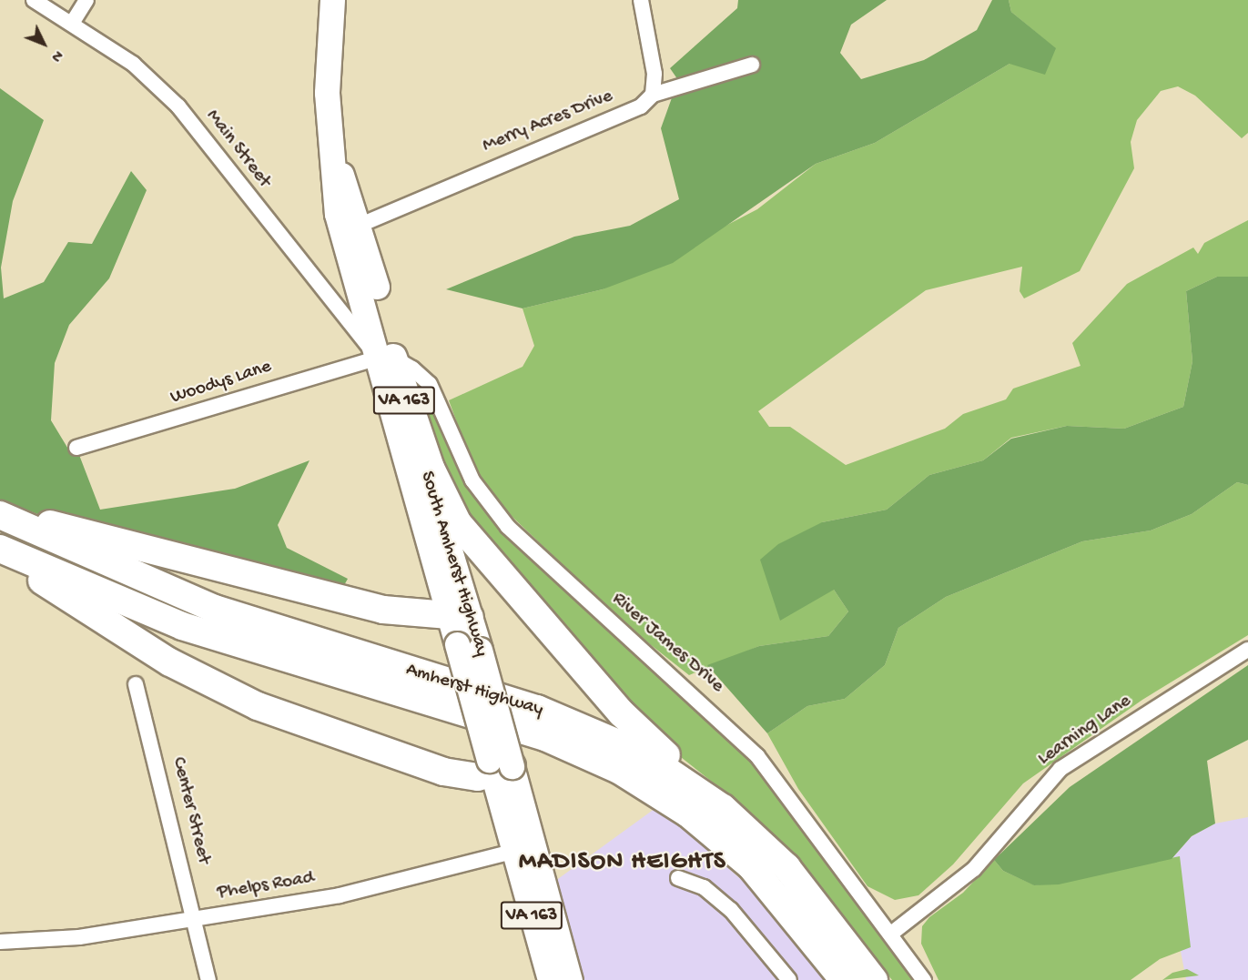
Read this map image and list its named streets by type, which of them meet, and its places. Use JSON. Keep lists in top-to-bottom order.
{
  "streets": {
    "highway": ["Amherst Highway"],
    "main road": ["VA 163", "South Amherst Highway"],
    "street": [
      "Merry Acres Drive",
      "Main Street",
      "Woodys Lane",
      "River James Drive",
      "Learning Lane",
      "Center Street",
      "Phelps Road"
    ]
  },
  "crossings": [
    ["Merry Acres Drive", "South Amherst Highway"],
    ["Main Street", "Woodys Lane"],
    ["Main Street", "South Amherst Highway"],
    ["Main Street", "River James Drive"],
    ["Woodys Lane", "South Amherst Highway"],
    ["Woodys Lane", "River James Drive"],
    ["South Amherst Highway", "River James Drive"],
    ["South Amherst Highway", "Phelps Road"],
    ["River James Drive", "Learning Lane"],
    ["Center Street", "Phelps Road"]
  ],
  "districts": ["MADISON HEIGHTS"],
  "north": "bottom right"
}
